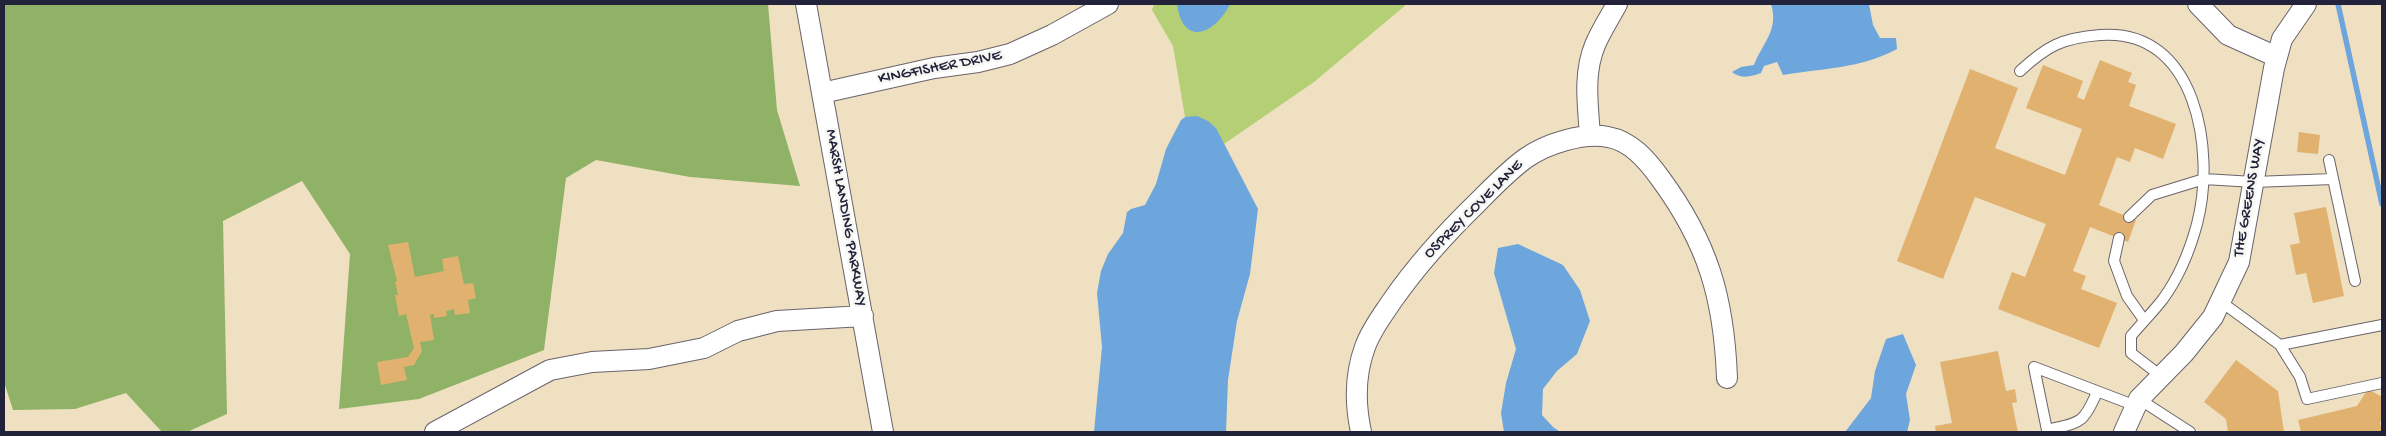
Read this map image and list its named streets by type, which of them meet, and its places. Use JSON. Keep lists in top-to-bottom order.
{
  "streets": {
    "street": [
      "KINGFISHER DRIVE",
      "THE GREENS WAY",
      "OSPREY COVE LANE",
      "MARSH LANDING PARKWAY"
    ]
  },
  "crossings": [
    ["KINGFISHER DRIVE", "MARSH LANDING PARKWAY"]
  ]
}
